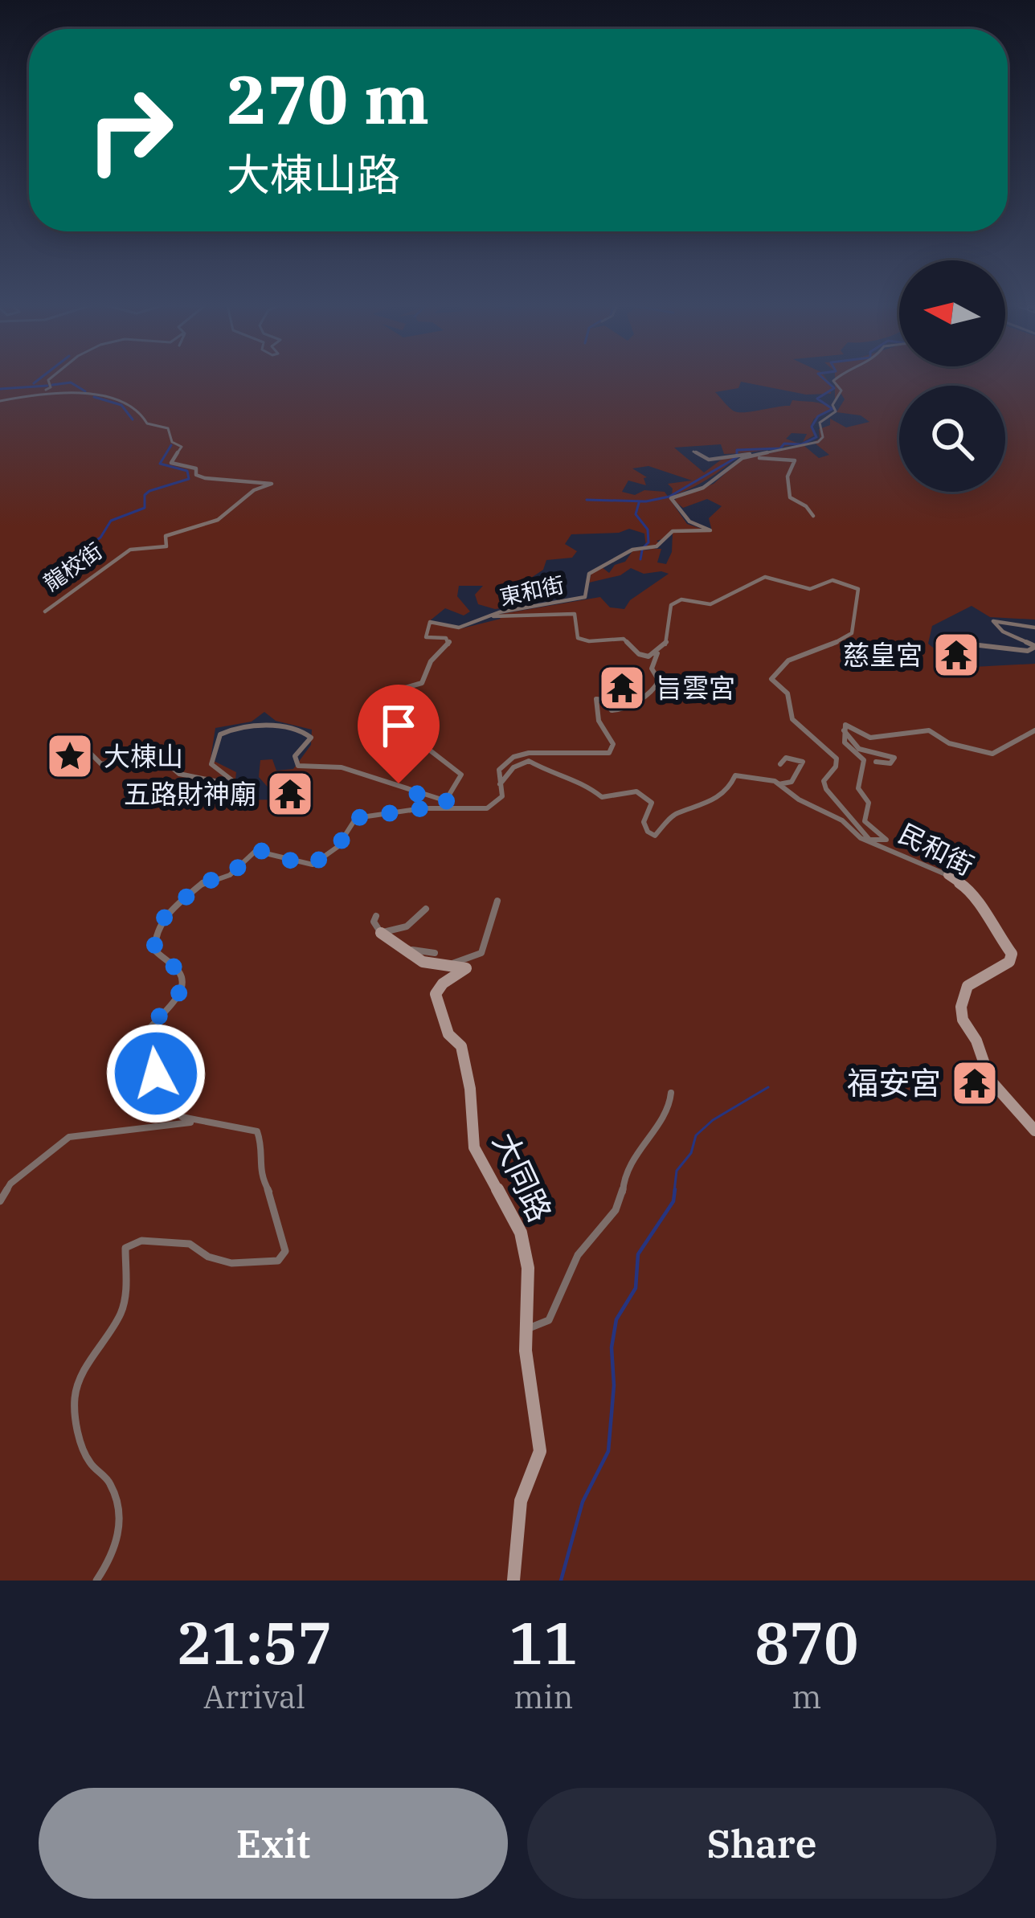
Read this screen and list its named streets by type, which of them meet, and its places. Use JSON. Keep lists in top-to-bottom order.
{
  "streets": {
    "street": [
      "龍校街",
      "東和街",
      "民和街",
      "大同路"
    ]
  },
  "places": {
    "temple": [
      "慈皇宮",
      "旨雲宮",
      "五路財神廟",
      "福安宮"
    ],
    "place": ["大棟山"]
  },
  "north": "left",
  "page": {
    "turn": ["270 m", "大棟山路"],
    "eta": [
      "21:57",
      "Arrival",
      "11",
      "min",
      "870",
      "m"
    ],
    "buttons": ["Exit", "Share"]
  }
}
